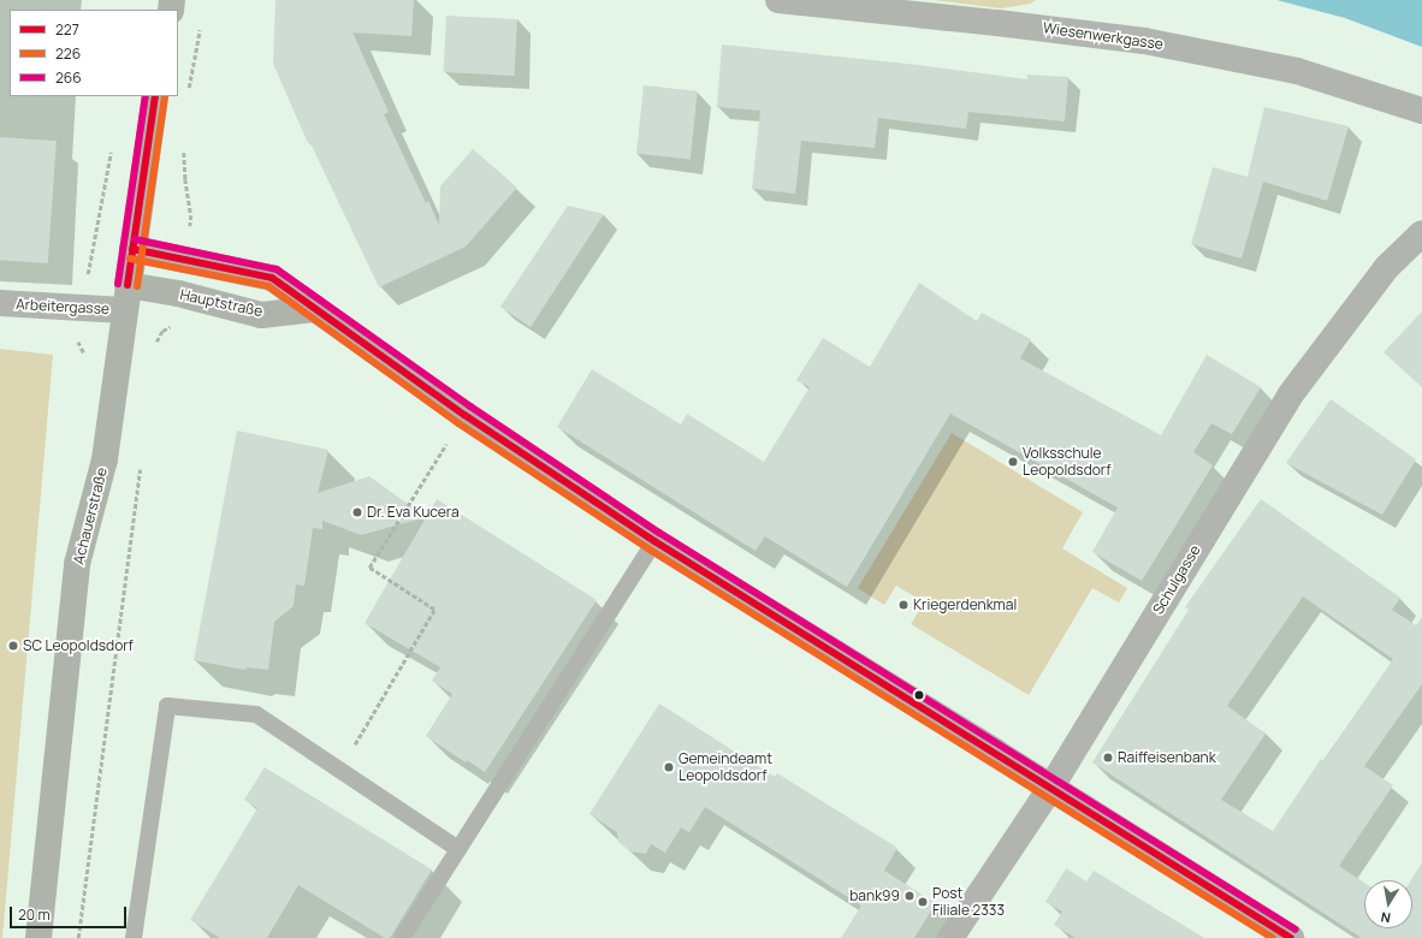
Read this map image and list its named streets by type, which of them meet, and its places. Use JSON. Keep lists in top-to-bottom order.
{
  "streets": {
    "street": [
      "Wiesenwerkgasse",
      "Hauptstraße",
      "Arbeitergasse",
      "Achauerstraße",
      "Schulgasse"
    ]
  },
  "crossings": [
    ["Hauptstraße", "Arbeitergasse"],
    ["Hauptstraße", "Achauerstraße"],
    ["Arbeitergasse", "Achauerstraße"]
  ],
  "places": [
    "Volksschule Leopoldsdorf",
    "Dr. Eva Kucera",
    "Kriegerdenkmal",
    "SC Leopoldsdorf",
    "Raiffeisenbank",
    "Gemeindeamt Leopoldsdorf",
    "bank99",
    "Post Filiale 2333"
  ],
  "lines": ["transit line 227", "transit line 226", "transit line 266"],
  "legend": ["227", "226", "266"],
  "scale_bar": "20 m",
  "north": "bottom"
}
